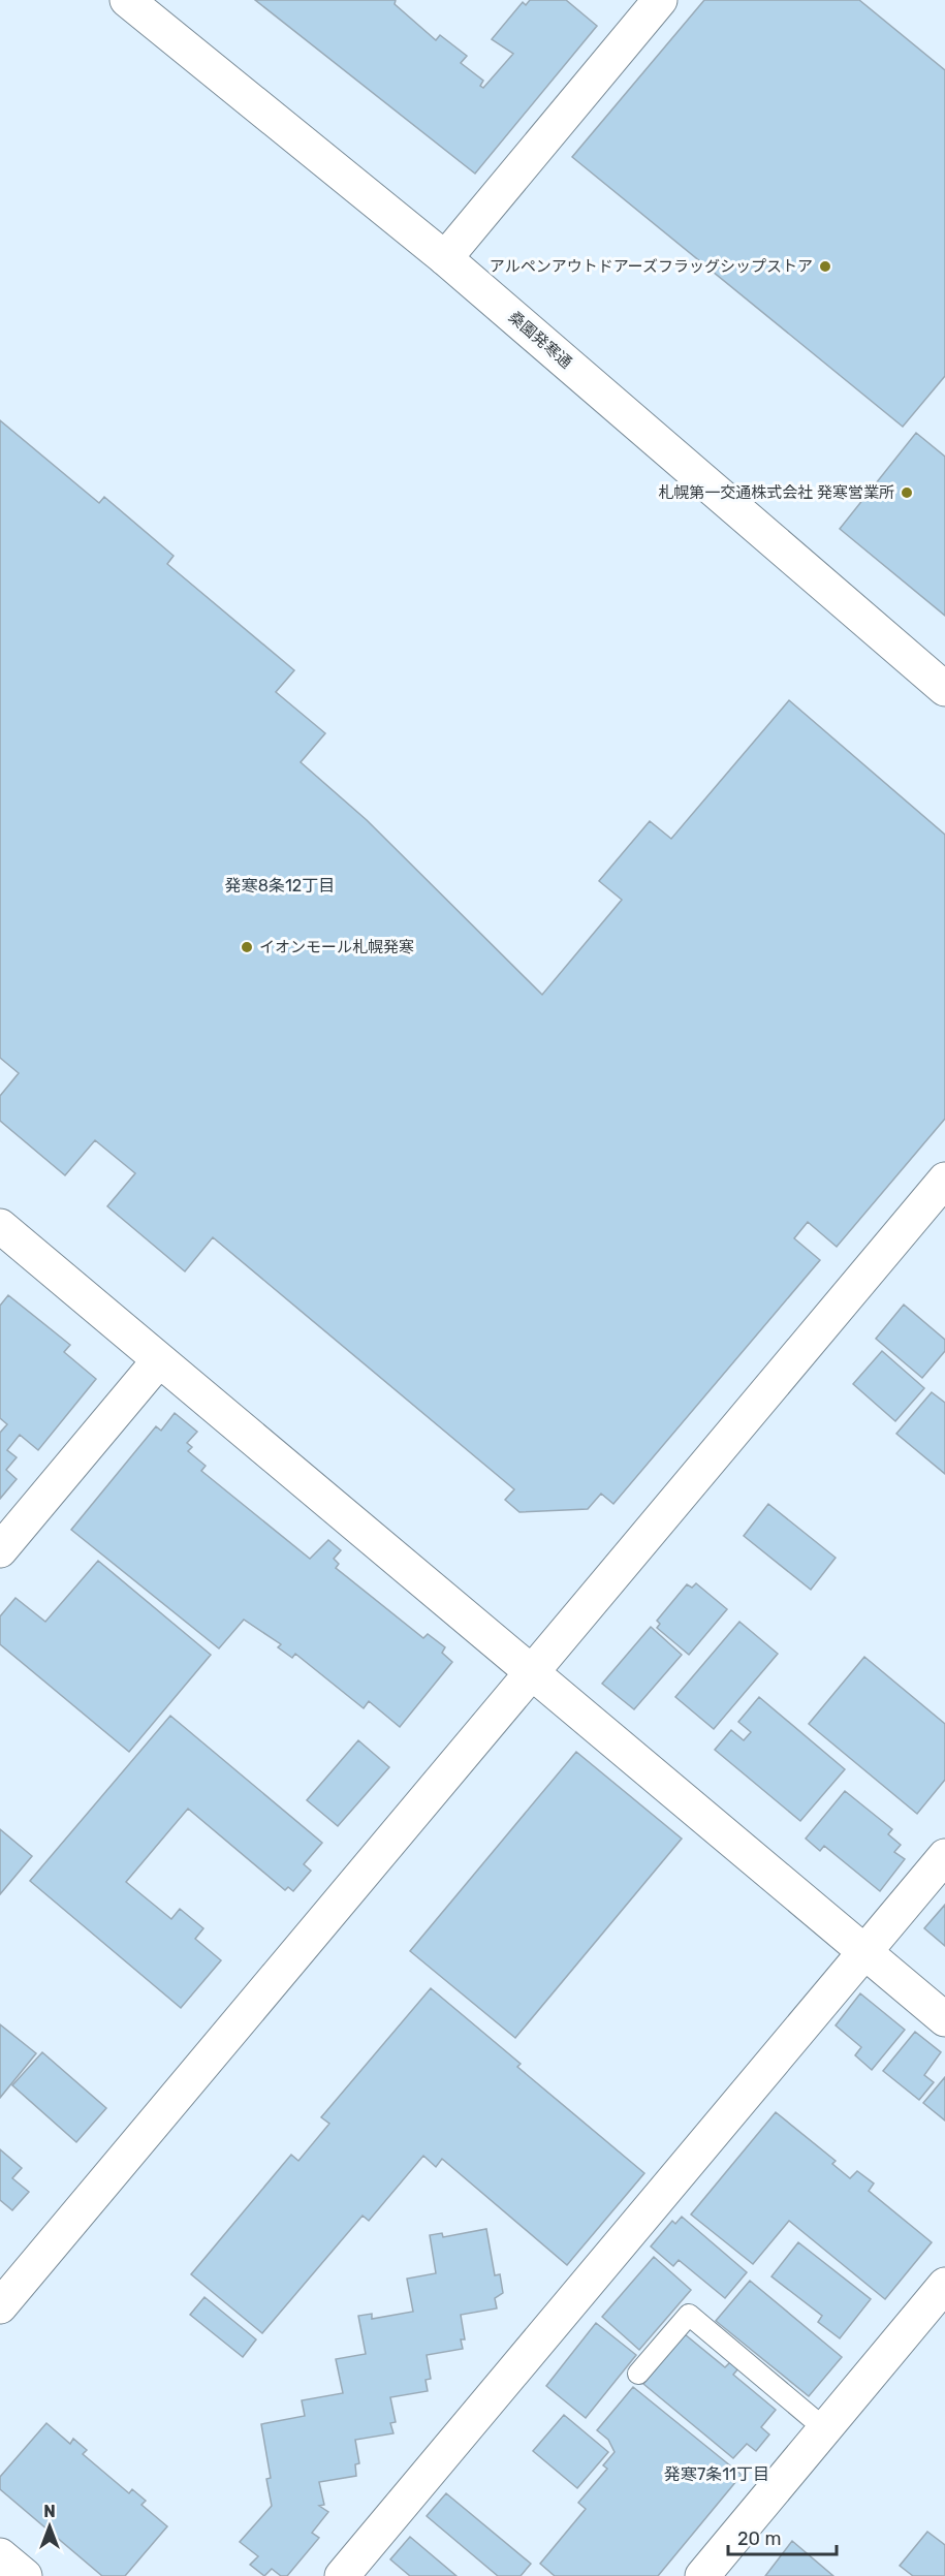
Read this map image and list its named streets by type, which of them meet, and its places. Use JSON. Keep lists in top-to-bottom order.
{
  "streets": {
    "street": ["桑園発寒通"]
  },
  "districts": ["発寒8条12丁目", "発寒7条11丁目"],
  "places": ["アルペンアウトドアーズフラッグシップストア", "札幌第一交通株式会社 発寒営業所", "イオンモール札幌発寒"],
  "scale_bar": "20 m",
  "north": "top"
}
